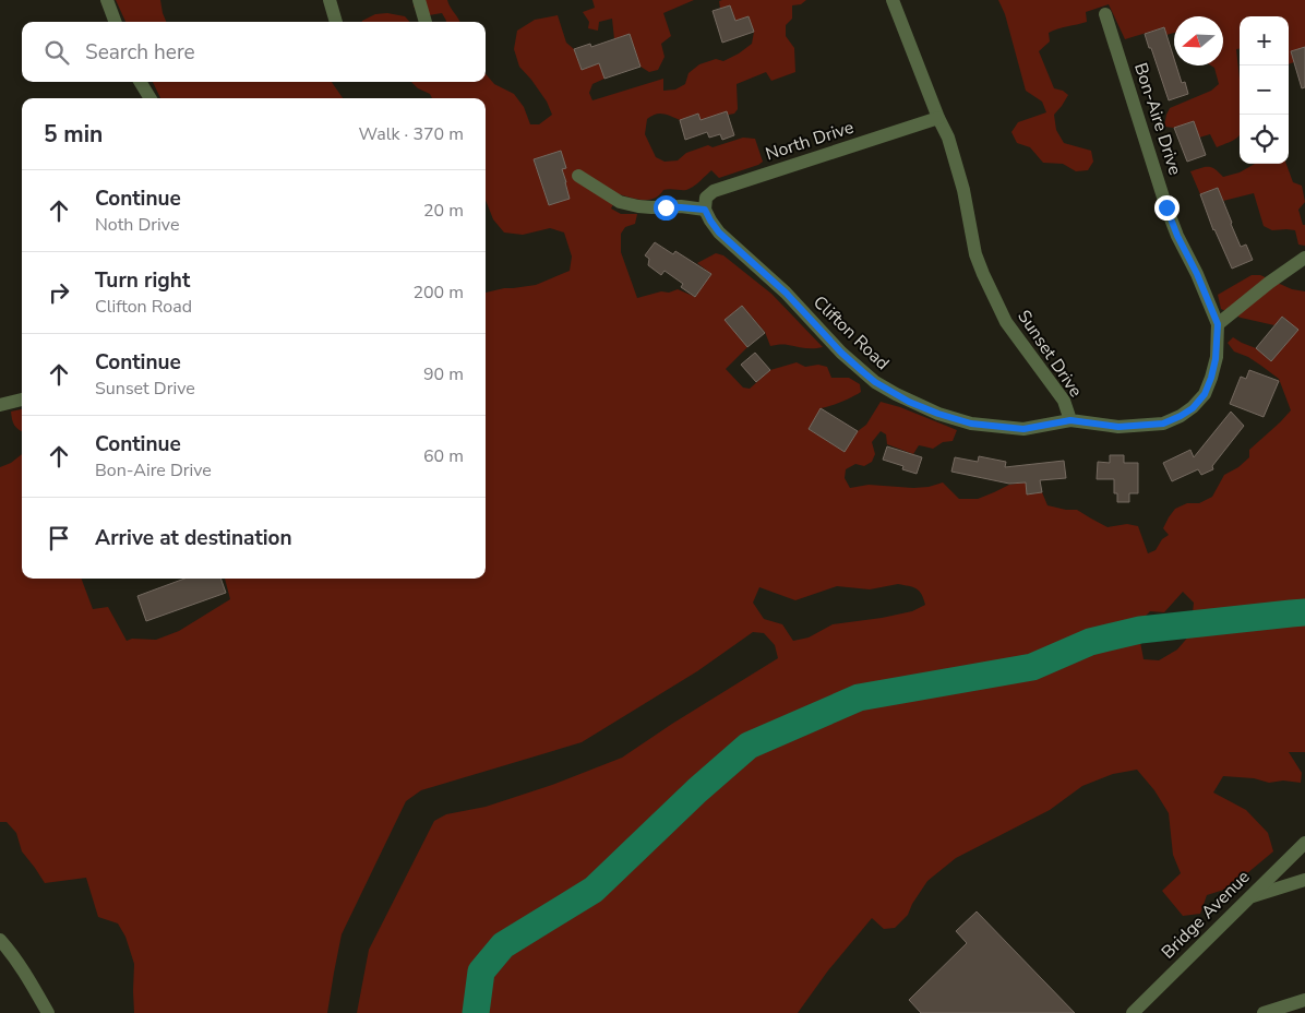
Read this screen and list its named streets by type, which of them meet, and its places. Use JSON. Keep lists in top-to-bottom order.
{
  "streets": {
    "street": [
      "Bon-Aire Drive",
      "North Drive",
      "Clifton Road",
      "Sunset Drive",
      "Bridge Avenue"
    ]
  },
  "crossings": [
    ["Bon-Aire Drive", "Sunset Drive"],
    ["North Drive", "Clifton Road"],
    ["North Drive", "Sunset Drive"],
    ["Clifton Road", "Sunset Drive"]
  ],
  "north": "left",
  "page": {
    "map_buttons": ["+", "−"],
    "search": "Search here",
    "heading": ["5 min", "Walk · 370 m"],
    "list": [
      ["Continue", "Noth Drive", "20 m"],
      ["Turn right", "Clifton Road", "200 m"],
      ["Continue", "Sunset Drive", "90 m"],
      ["Continue", "Bon-Aire Drive", "60 m"],
      "Arrive at destination"
    ]
  }
}
